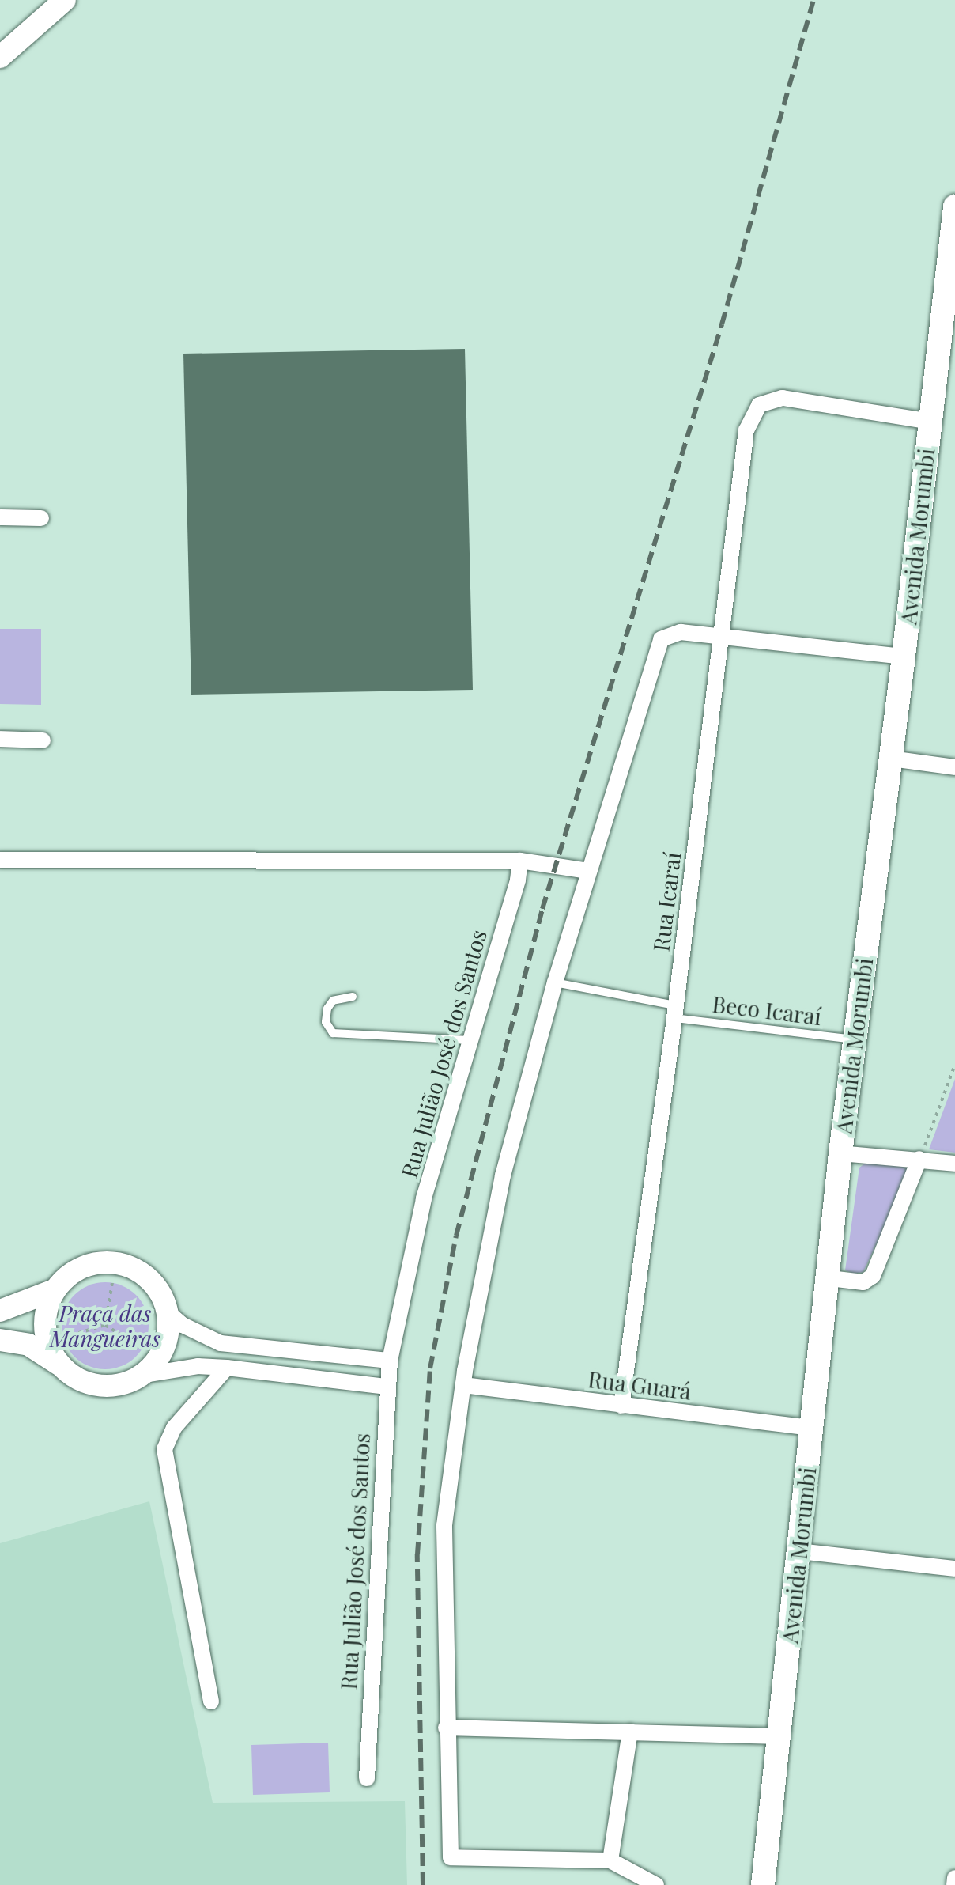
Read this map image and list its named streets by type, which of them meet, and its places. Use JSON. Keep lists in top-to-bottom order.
{
  "streets": {
    "main road": ["Avenida Morumbi"],
    "street": ["Rua Icaraí", "Rua Julião José dos Santos", "Rua Guará"],
    "lane": ["Beco Icaraí"]
  },
  "crossings": [
    ["Avenida Morumbi", "Rua Icaraí"],
    ["Avenida Morumbi", "Beco Icaraí"],
    ["Avenida Morumbi", "Rua Guará"],
    ["Rua Icaraí", "Beco Icaraí"],
    ["Rua Icaraí", "Rua Guará"]
  ],
  "parks": ["Praça das Mangueiras"]
}
